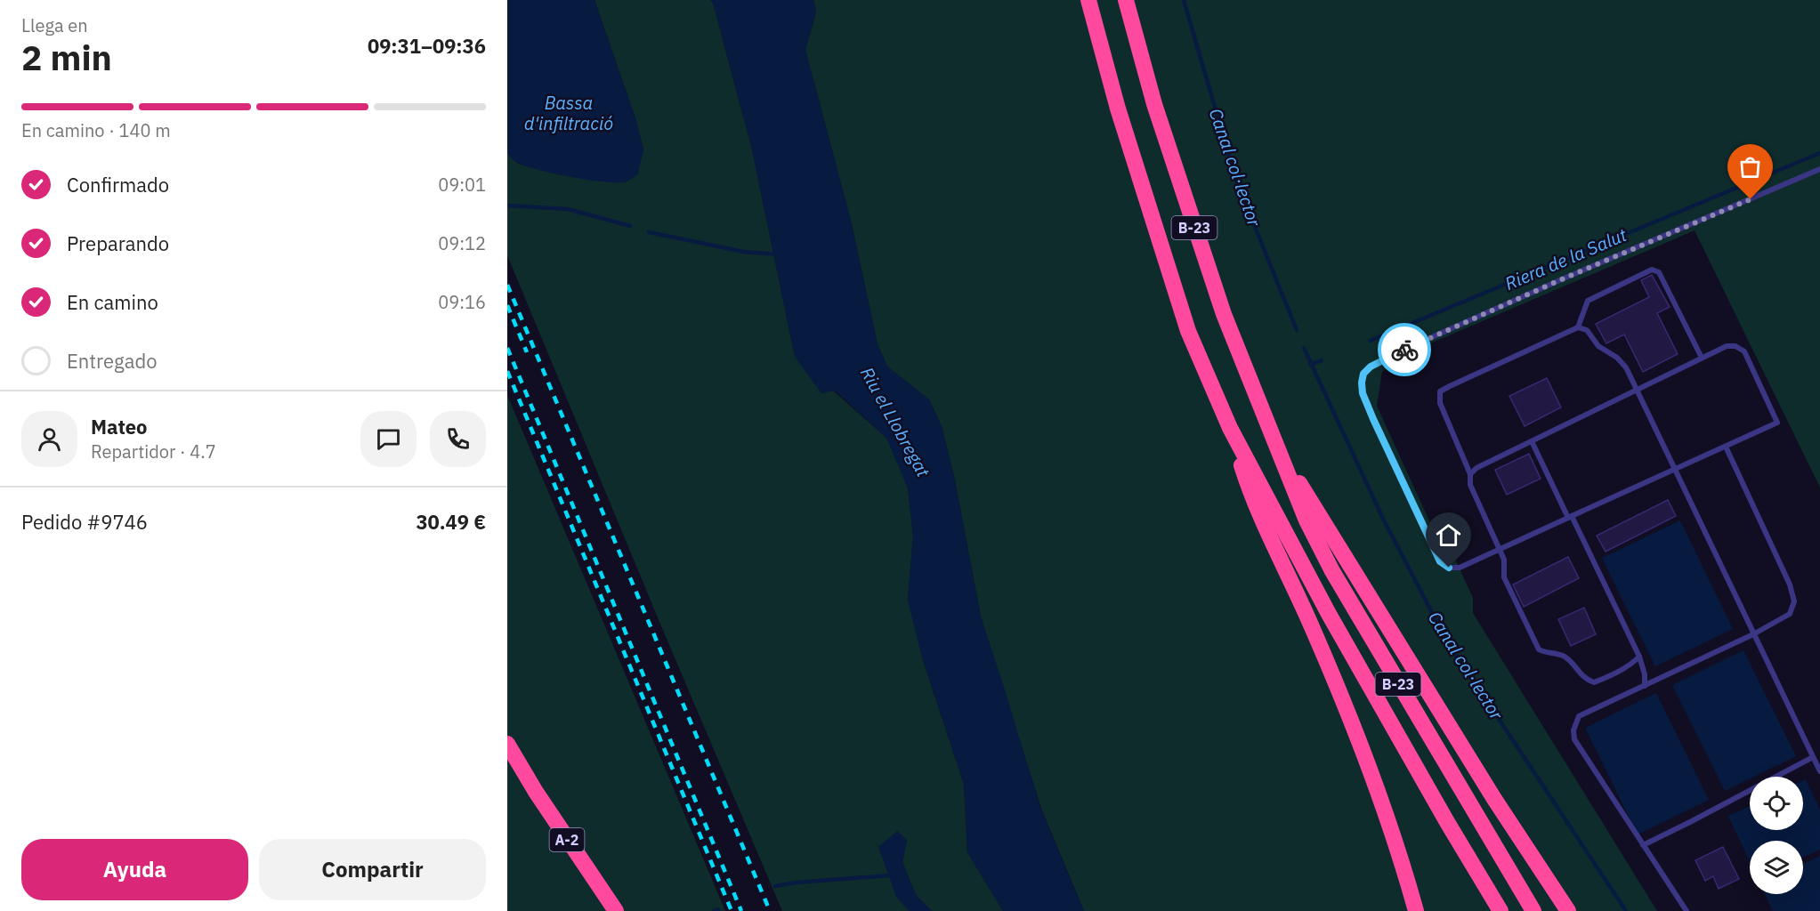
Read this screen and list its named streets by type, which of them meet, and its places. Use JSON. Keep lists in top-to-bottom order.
{
  "streets": {
    "highway": ["B-23", "A-2"]
  },
  "water": [
    "Bassa d'infiltració",
    "Canal col·lector",
    "Riera de la Salut",
    "Riu el Llobregat"
  ],
  "page": {
    "heading": ["2 min", "Llega en", "09:31–09:36"],
    "panel": [
      "Mateo",
      "Repartidor · 4.7",
      "Pedido #9746",
      "30.49 €"
    ],
    "bar": "En camino · 140 m",
    "list": [
      ["Confirmado", "09:01"],
      ["Preparando", "09:12"],
      ["En camino", "09:16"],
      "Entregado"
    ],
    "buttons": ["Ayuda", "Compartir"]
  }
}
